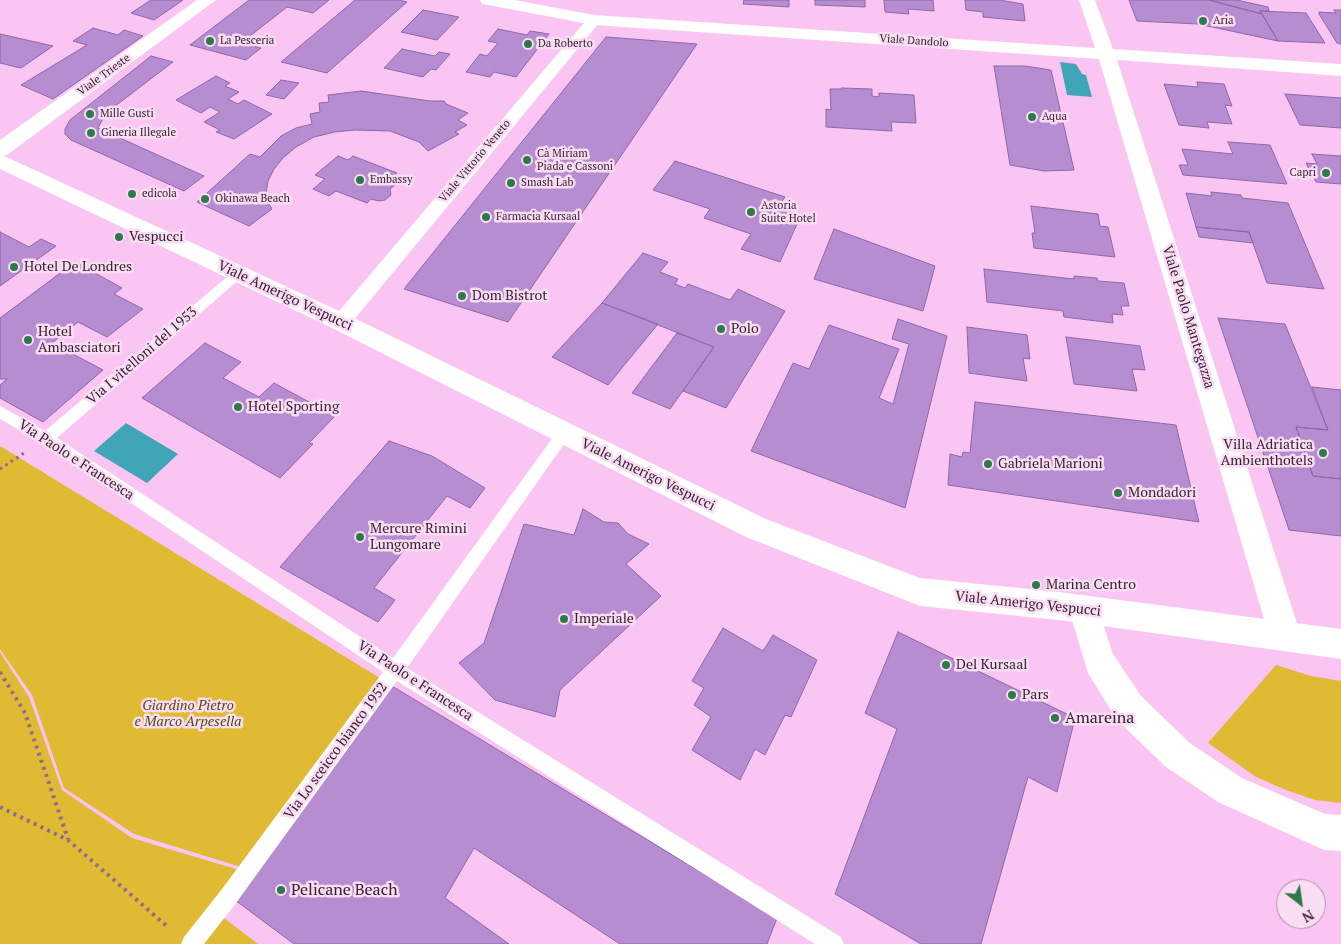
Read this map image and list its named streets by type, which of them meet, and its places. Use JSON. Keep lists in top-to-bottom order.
{
  "streets": {
    "street": [
      "Viale Dandolo",
      "Viale Trieste",
      "Viale Vittorio Veneto",
      "Viale Amerigo Vespucci",
      "Viale Paolo Mantegazza"
    ],
    "lane": ["Via I vitelloni del 1953", "Via Paolo e Francesca", "Via Lo sceicco bianco 1952"]
  },
  "crossings": [
    ["Viale Dandolo", "Viale Vittorio Veneto"],
    ["Viale Dandolo", "Viale Paolo Mantegazza"],
    ["Viale Vittorio Veneto", "Viale Amerigo Vespucci"],
    ["Viale Amerigo Vespucci", "Viale Paolo Mantegazza"],
    ["Viale Amerigo Vespucci", "Via I vitelloni del 1953"],
    ["Viale Amerigo Vespucci", "Via Lo sceicco bianco 1952"],
    ["Via I vitelloni del 1953", "Via Paolo e Francesca"],
    ["Via Paolo e Francesca", "Via Lo sceicco bianco 1952"]
  ],
  "parks": ["Giardino Pietro e Marco Arpesella"],
  "places": [
    "Aria",
    "La Pesceria",
    "Da Roberto",
    "Mille Gusti",
    "Aqua",
    "Gineria Illegale",
    "Cà Miriam Piada e Cassoni",
    "Capri",
    "Embassy",
    "Smash Lab",
    "edicola",
    "Okinawa Beach",
    "Astoria Suite Hotel",
    "Farmacia Kursaal",
    "Vespucci",
    "Hotel De Londres",
    "Dom Bistrot",
    "Polo",
    "Hotel Ambasciatori",
    "Hotel Sporting",
    "Villa Adriatica Ambienthotels",
    "Gabriela Marioni",
    "Mondadori",
    "Mercure Rimini Lungomare",
    "Marina Centro",
    "Imperiale",
    "Del Kursaal",
    "Pars",
    "Amareina",
    "Pelicane Beach"
  ],
  "north": "bottom right"
}
